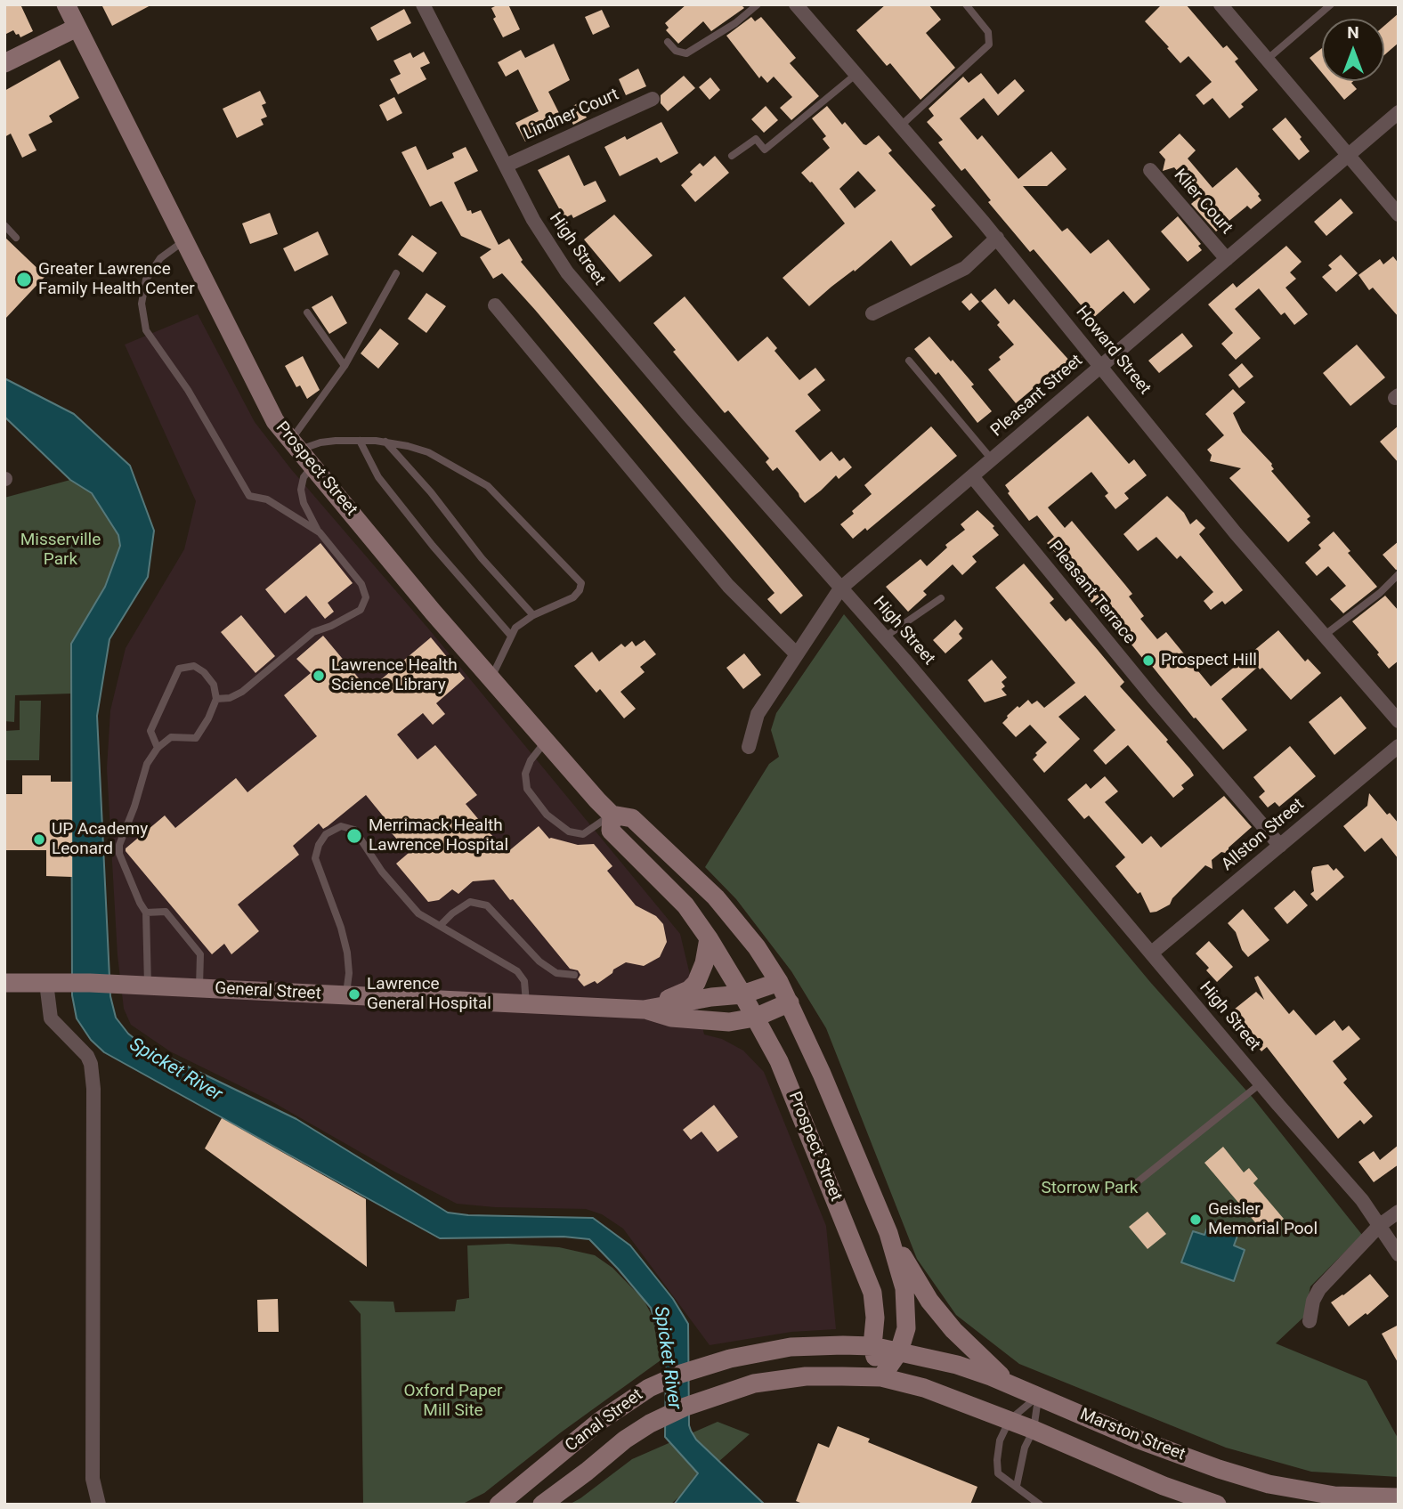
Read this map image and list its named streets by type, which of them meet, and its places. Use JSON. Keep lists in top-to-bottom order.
{
  "streets": {
    "main road": [
      "Prospect Street",
      "General Street",
      "Canal Street",
      "Marston Street"
    ],
    "street": [
      "Lindner Court",
      "Klier Court",
      "High Street",
      "Howard Street",
      "Pleasant Street",
      "Pleasant Terrace",
      "Allston Street"
    ]
  },
  "crossings": [
    ["Lindner Court", "High Street"],
    ["Klier Court", "Pleasant Street"],
    ["High Street", "Pleasant Street"],
    ["High Street", "Allston Street"],
    ["Howard Street", "Pleasant Street"],
    ["Pleasant Street", "Pleasant Terrace"],
    ["Prospect Street", "General Street"],
    ["Prospect Street", "Canal Street"],
    ["Prospect Street", "Marston Street"],
    ["Pleasant Terrace", "Allston Street"],
    ["Canal Street", "Marston Street"]
  ],
  "water": ["Spicket River"],
  "parks": ["Misserville Park", "Storrow Park", "Oxford Paper Mill Site"],
  "places": [
    "Greater Lawrence Family Health Center",
    "Prospect Hill",
    "Lawrence Health Science Library",
    "Merrimack Health Lawrence Hospital",
    "UP Academy Leonard",
    "Lawrence General Hospital",
    "Geisler Memorial Pool"
  ],
  "north": "top"
}
